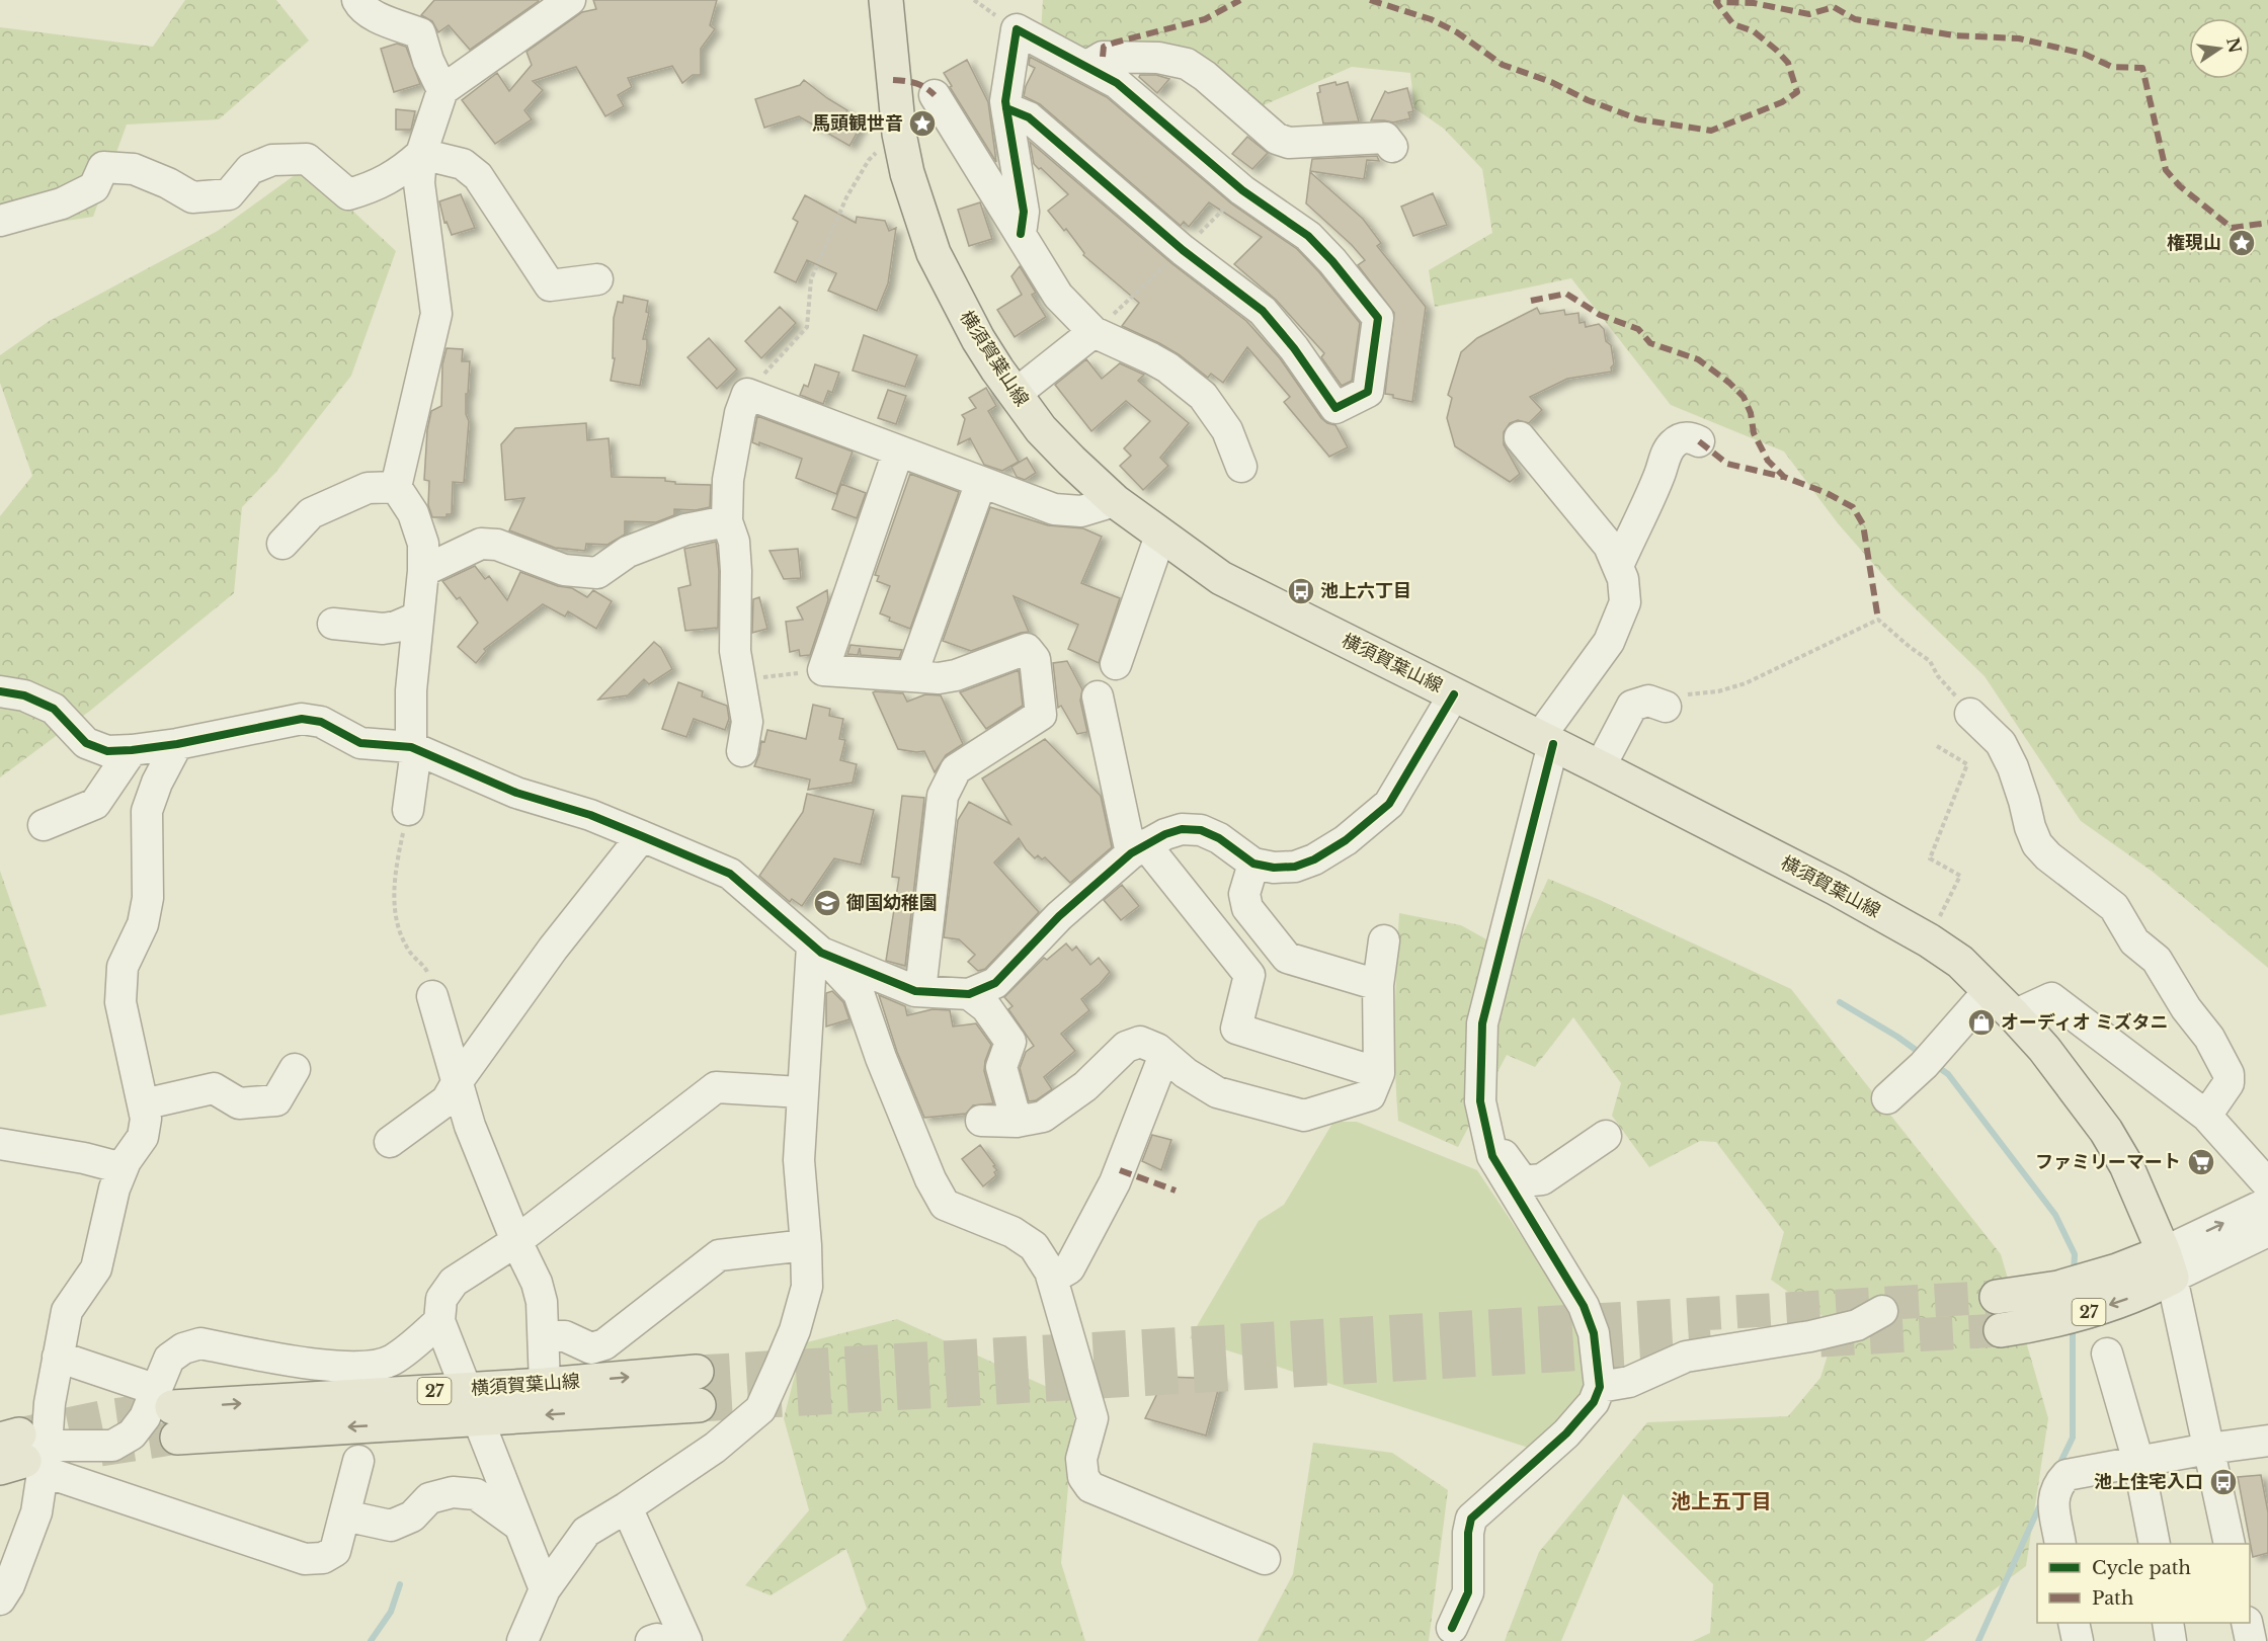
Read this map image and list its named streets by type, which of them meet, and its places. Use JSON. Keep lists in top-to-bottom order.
{
  "streets": {
    "main road": ["横須賀葉山線", "27"]
  },
  "crossings": [
    ["横須賀葉山線", "27"]
  ],
  "districts": ["池上五丁目"],
  "places": {
    "place": ["馬頭観世音", "権現山"],
    "bus stop": ["池上六丁目", "池上住宅入口"],
    "school or university": ["御国幼稚園"],
    "shop": ["オーディオ ミズタニ"],
    "supermarket": ["ファミリーマート"]
  },
  "legend": ["Cycle path", "Path"],
  "north": "right"
}
